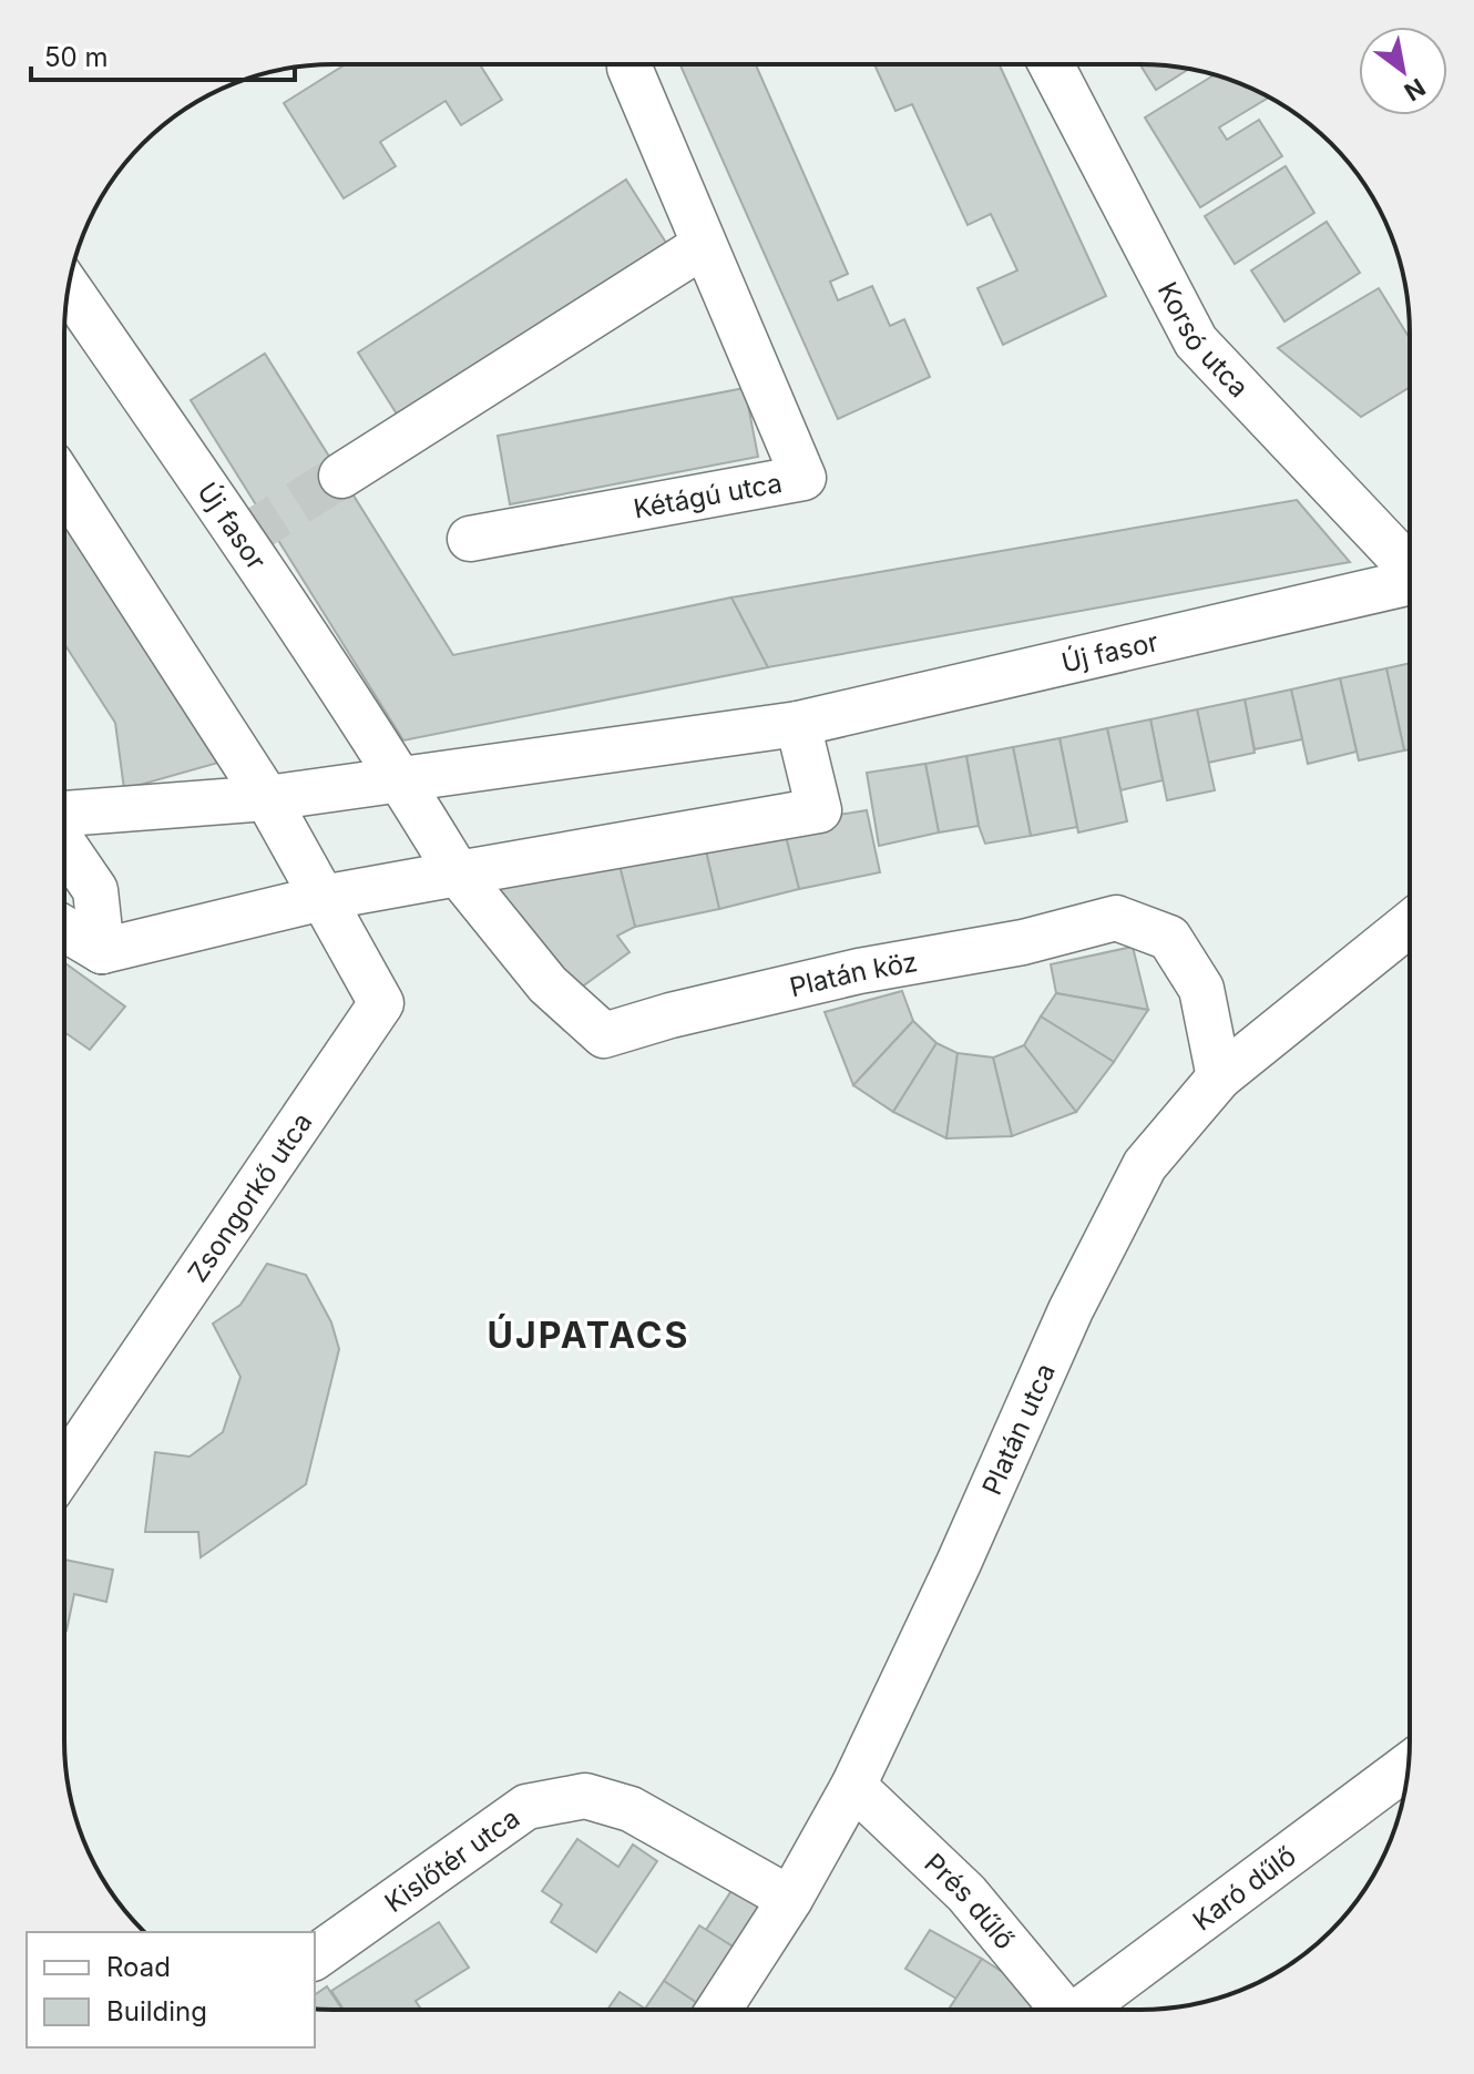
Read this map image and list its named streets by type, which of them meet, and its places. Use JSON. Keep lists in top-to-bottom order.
{
  "streets": {
    "street": [
      "Korsó utca",
      "Kétágú utca",
      "Új fasor",
      "Platán köz",
      "Zsongorkő utca",
      "Platán utca",
      "Kislőtér utca",
      "Karó dűlő",
      "Prés dűlő"
    ]
  },
  "crossings": [
    ["Új fasor", "Platán köz"],
    ["Platán köz", "Platán utca"],
    ["Platán utca", "Kislőtér utca"],
    ["Platán utca", "Prés dűlő"]
  ],
  "districts": ["ÚJPATACS"],
  "legend": ["Road", "Building"],
  "scale_bar": "50 m",
  "north": "bottom right"
}
